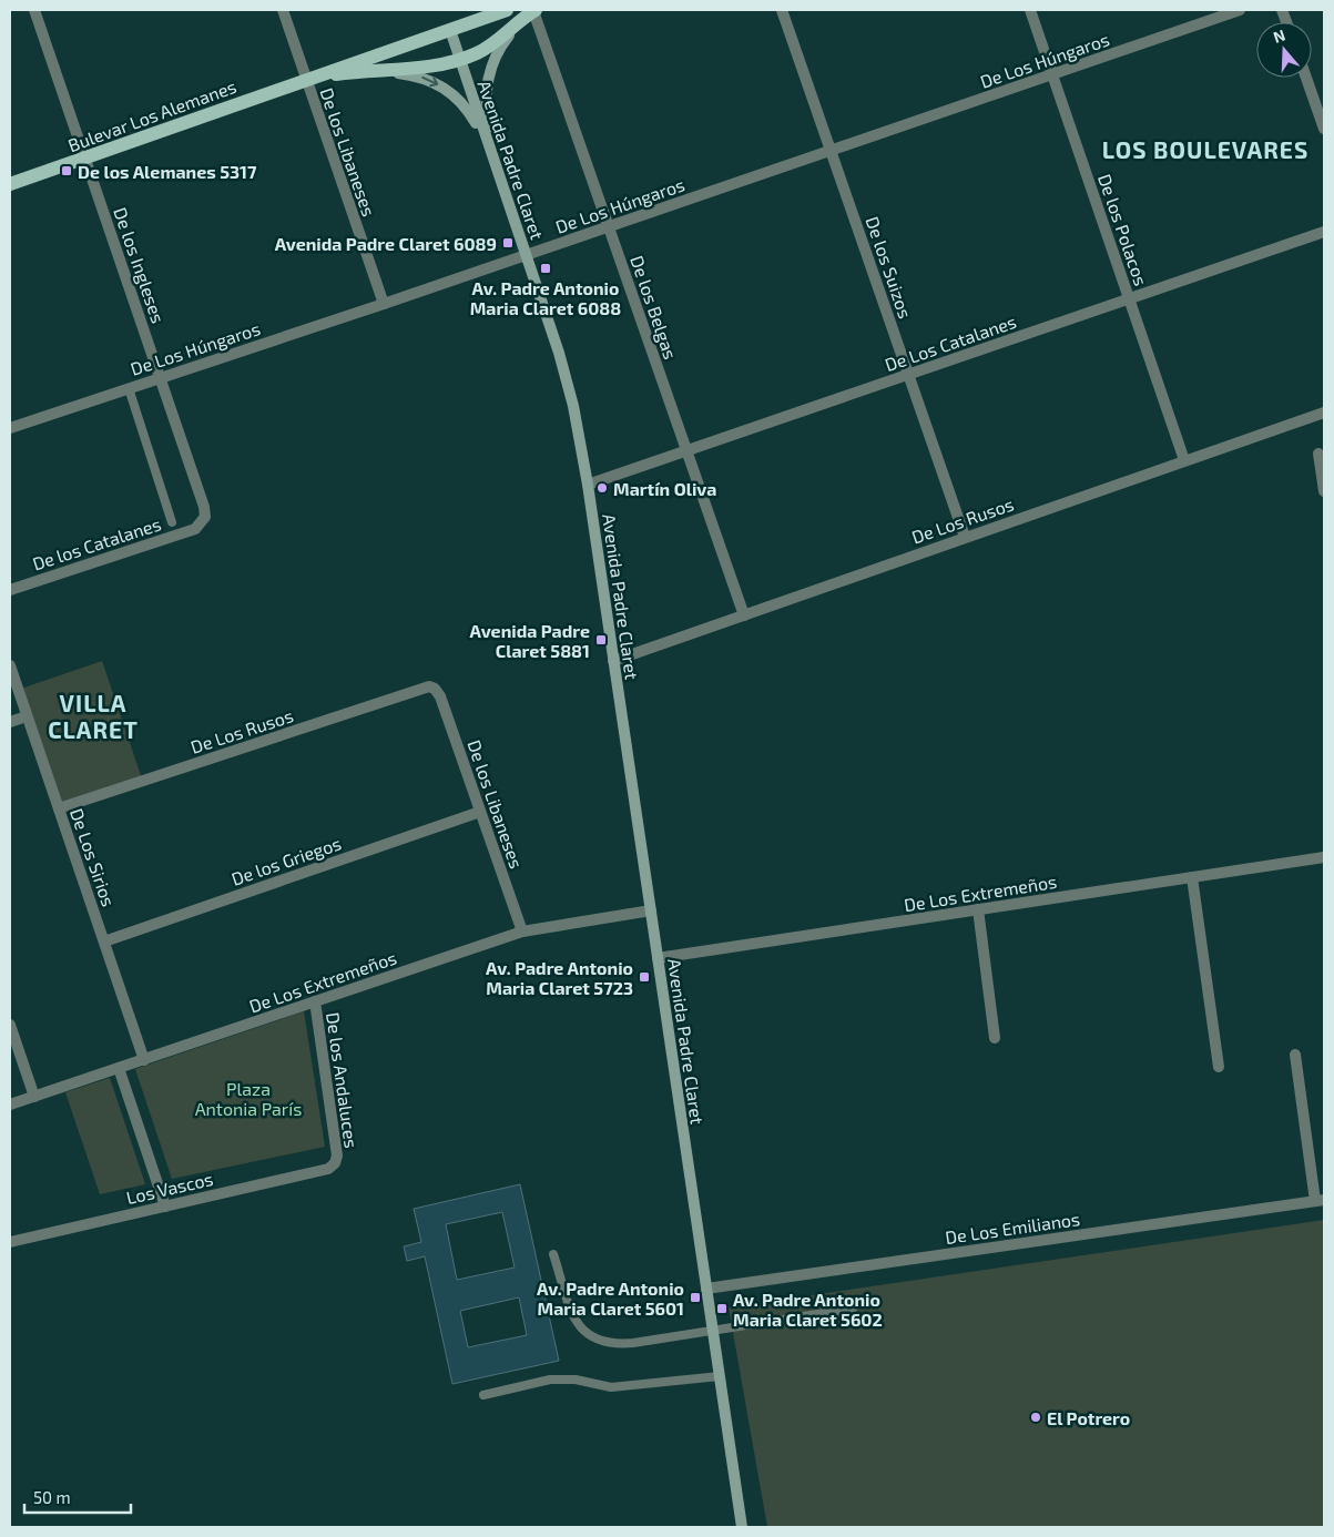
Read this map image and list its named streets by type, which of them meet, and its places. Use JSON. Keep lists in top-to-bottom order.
{
  "streets": {
    "main road": ["Bulevar Los Alemanes", "Avenida Padre Claret"],
    "street": [
      "De Los Húngaros",
      "De los Libaneses",
      "De los Polacos",
      "De los Ingleses",
      "De los Suizos",
      "De los Belgas",
      "De Los Catalanes",
      "De Los Rusos",
      "De los Catalanes",
      "De Los Sirios",
      "De los Griegos",
      "De Los Extremeños",
      "De los Andaluces",
      "Los Vascos",
      "De Los Emilianos"
    ]
  },
  "crossings": [
    ["De Los Húngaros", "De los Libaneses"],
    ["De Los Húngaros", "Avenida Padre Claret"],
    ["De Los Húngaros", "De los Polacos"],
    ["De Los Húngaros", "De los Ingleses"],
    ["De Los Húngaros", "De los Suizos"],
    ["De Los Húngaros", "De los Belgas"],
    ["Bulevar Los Alemanes", "De los Libaneses"],
    ["Bulevar Los Alemanes", "Avenida Padre Claret"],
    ["Bulevar Los Alemanes", "De los Ingleses"],
    ["Bulevar Los Alemanes", "De los Belgas"],
    ["De los Libaneses", "De Los Rusos"],
    ["De los Libaneses", "De los Griegos"],
    ["De los Libaneses", "De Los Extremeños"],
    ["Avenida Padre Claret", "De Los Catalanes"],
    ["Avenida Padre Claret", "De Los Rusos"],
    ["Avenida Padre Claret", "De Los Extremeños"],
    ["Avenida Padre Claret", "De Los Emilianos"],
    ["De los Polacos", "De Los Catalanes"],
    ["De los Polacos", "De Los Rusos"],
    ["De los Ingleses", "De los Catalanes"],
    ["De los Suizos", "De Los Catalanes"],
    ["De los Suizos", "De Los Rusos"],
    ["De los Belgas", "De Los Catalanes"],
    ["De los Belgas", "De Los Rusos"],
    ["De Los Rusos", "De Los Sirios"],
    ["De Los Sirios", "De los Griegos"],
    ["De Los Sirios", "De Los Extremeños"],
    ["De Los Extremeños", "De los Andaluces"],
    ["De los Andaluces", "Los Vascos"]
  ],
  "districts": ["LOS BOULEVARES", "VILLA CLARET"],
  "parks": ["Plaza Antonia París"],
  "places": {
    "transit": [
      "De los Alemanes 5317",
      "Avenida Padre Claret 6089",
      "Av. Padre Antonio Maria Claret 6088",
      "Avenida Padre Claret 5881",
      "Av. Padre Antonio Maria Claret 5723",
      "Av. Padre Antonio Maria Claret 5601",
      "Av. Padre Antonio Maria Claret 5602"
    ],
    "other": ["Martín Oliva", "El Potrero"]
  },
  "scale_bar": "50 m",
  "north": "top"
}
